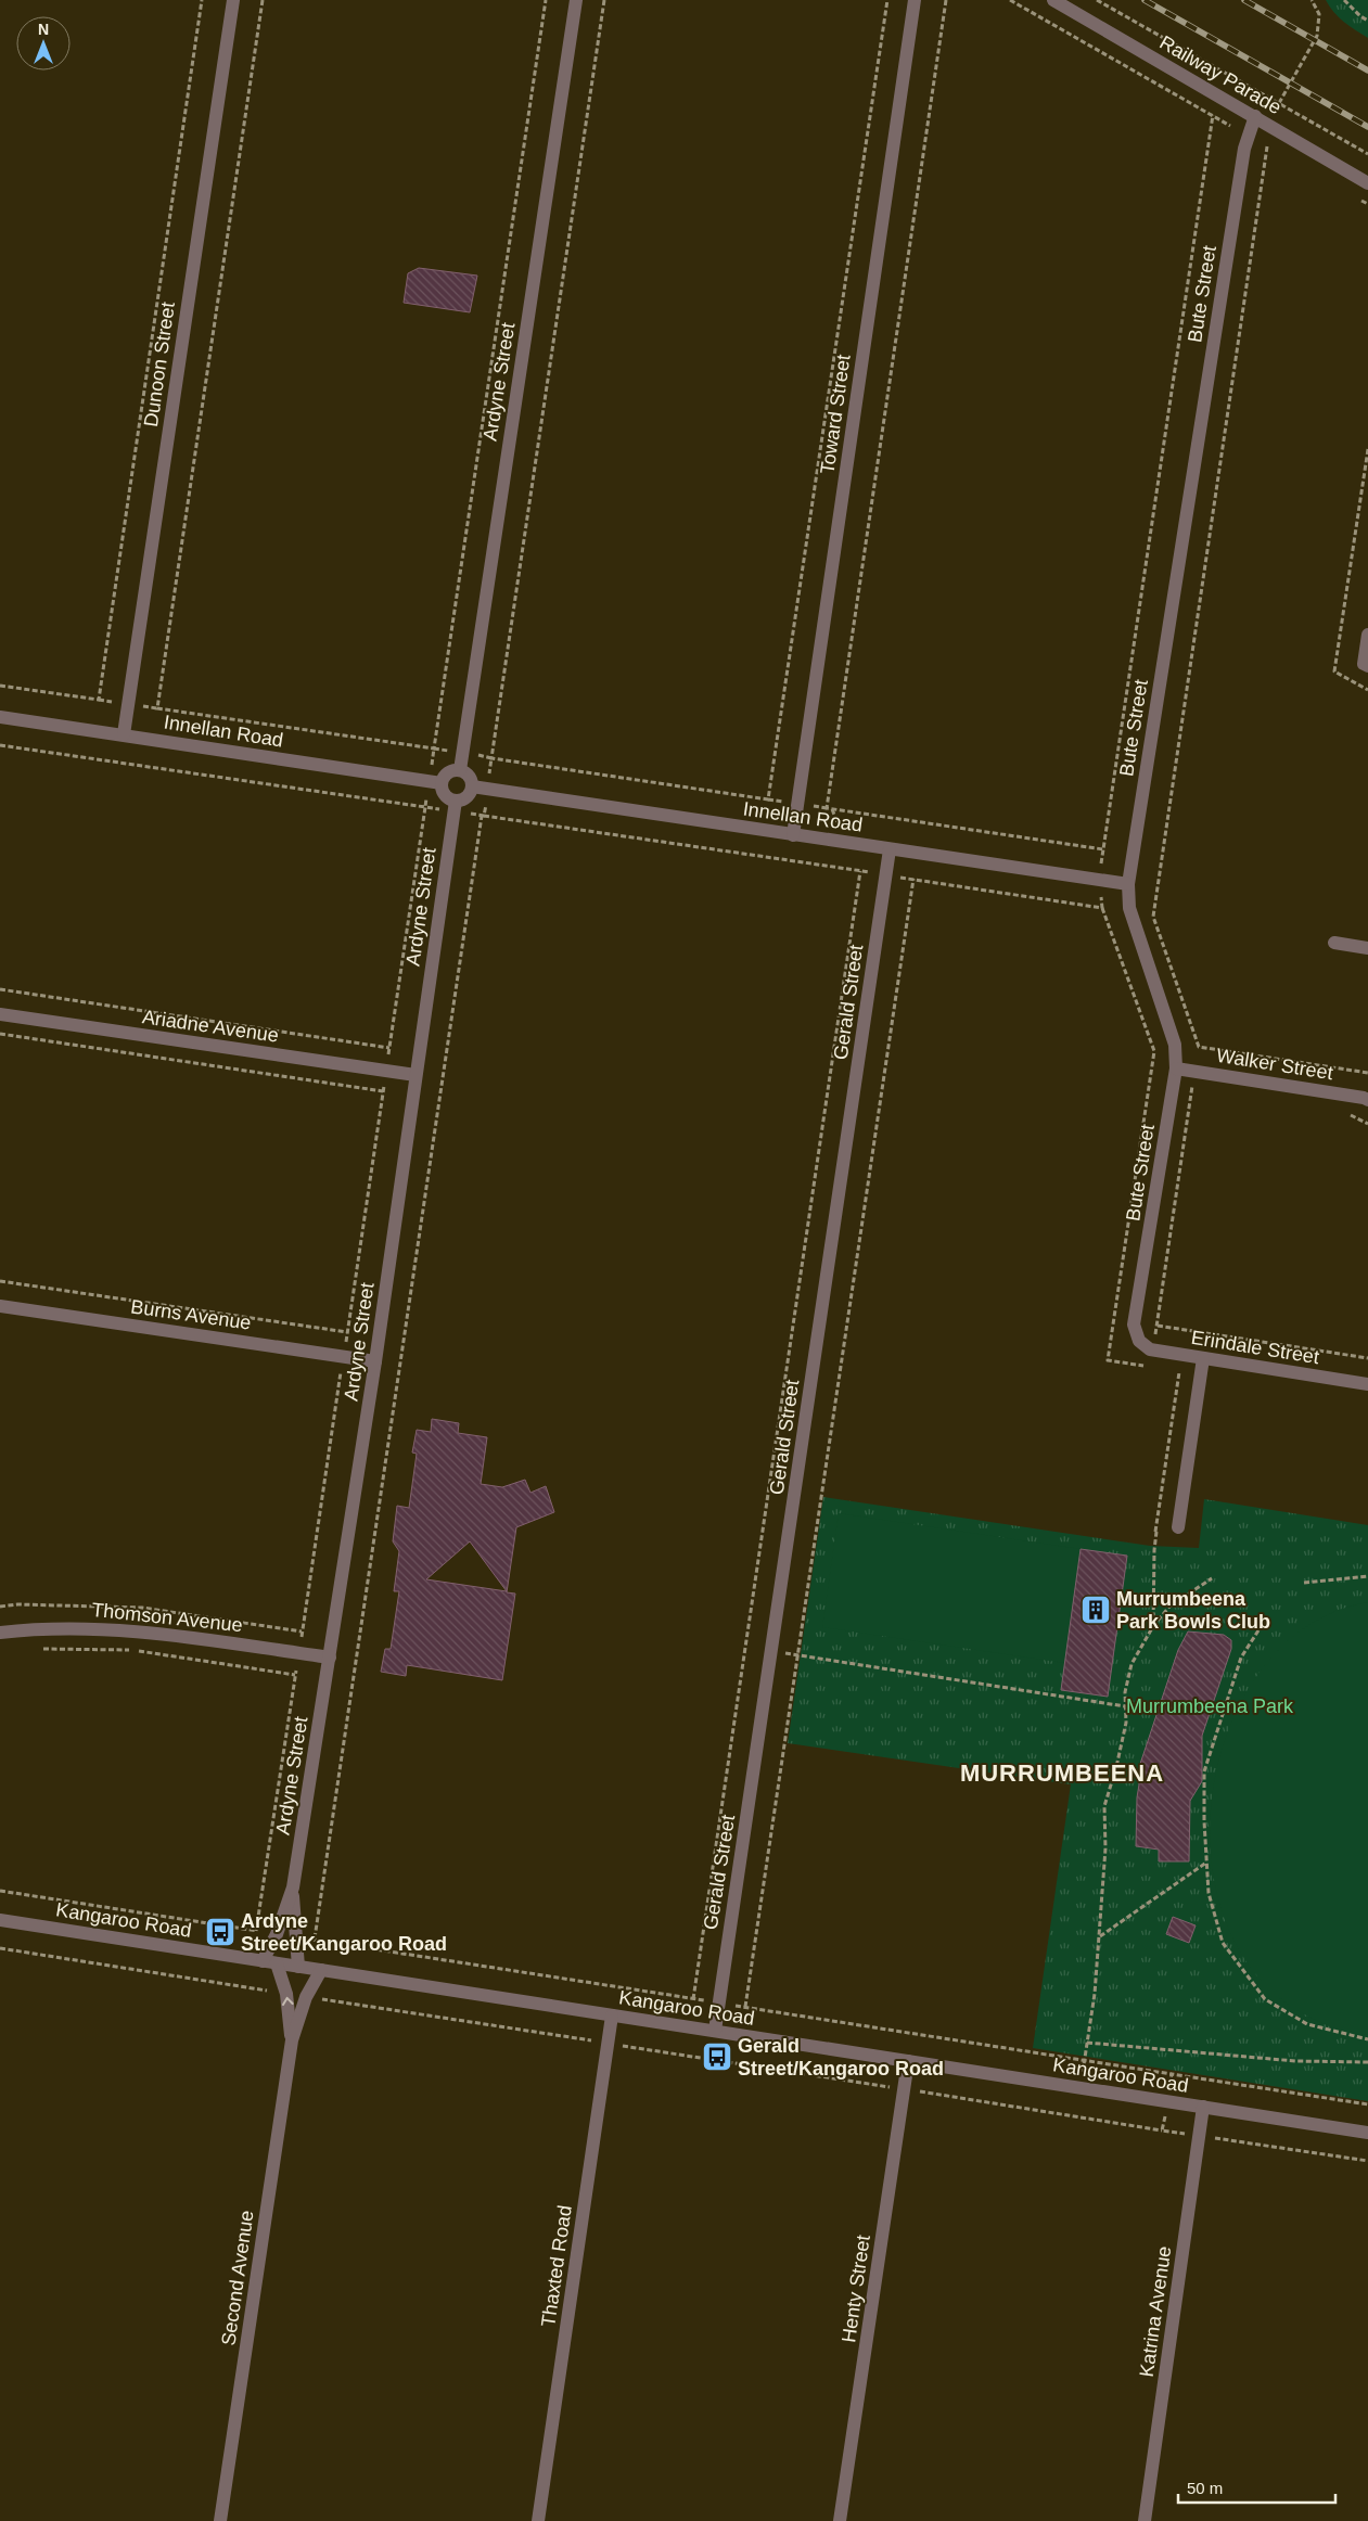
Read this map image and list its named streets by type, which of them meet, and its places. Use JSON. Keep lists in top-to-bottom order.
{
  "streets": {
    "street": [
      "Railway Parade",
      "Bute Street",
      "Dunoon Street",
      "Ardyne Street",
      "Toward Street",
      "Innellan Road",
      "Gerald Street",
      "Ariadne Avenue",
      "Walker Street",
      "Burns Avenue",
      "Erindale Street",
      "Thomson Avenue",
      "Kangaroo Road",
      "Thaxted Road",
      "Second Avenue",
      "Henty Street",
      "Katrina Avenue"
    ]
  },
  "crossings": [
    ["Railway Parade", "Bute Street"],
    ["Bute Street", "Innellan Road"],
    ["Bute Street", "Walker Street"],
    ["Bute Street", "Erindale Street"],
    ["Dunoon Street", "Innellan Road"],
    ["Ardyne Street", "Innellan Road"],
    ["Ardyne Street", "Ariadne Avenue"],
    ["Ardyne Street", "Burns Avenue"],
    ["Ardyne Street", "Thomson Avenue"],
    ["Ardyne Street", "Kangaroo Road"],
    ["Toward Street", "Innellan Road"],
    ["Innellan Road", "Gerald Street"],
    ["Gerald Street", "Kangaroo Road"],
    ["Kangaroo Road", "Thaxted Road"],
    ["Kangaroo Road", "Second Avenue"],
    ["Kangaroo Road", "Henty Street"],
    ["Kangaroo Road", "Katrina Avenue"]
  ],
  "districts": ["MURRUMBEENA"],
  "parks": ["Murrumbeena Park"],
  "places": {
    "building": ["Murrumbeena Park Bowls Club"],
    "bus stop": ["Ardyne Street/Kangaroo Road", "Gerald Street/Kangaroo Road"]
  },
  "scale_bar": "50 m",
  "north": "top"
}
